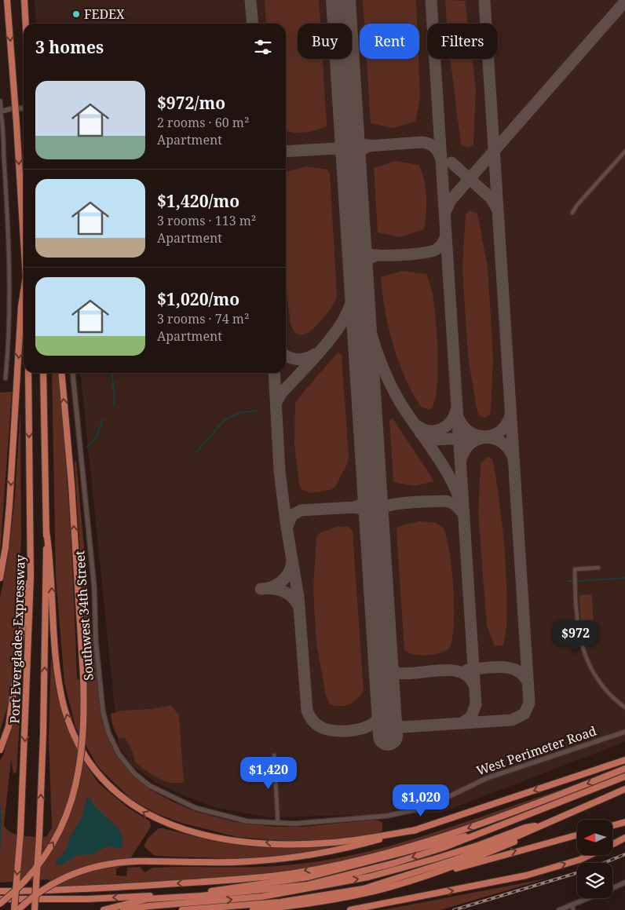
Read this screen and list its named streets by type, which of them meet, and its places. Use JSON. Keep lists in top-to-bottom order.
{
  "streets": {
    "highway": ["Port Everglades Expressway"],
    "street": ["Southwest 34th Street", "West Perimeter Road"]
  },
  "crossings": [
    ["Southwest 34th Street", "West Perimeter Road"]
  ],
  "places": ["FEDEX"],
  "north": "left",
  "page": {
    "chip": ["Buy", "Rent", "Filters"],
    "heading": "3 homes",
    "list": [
      {
        "name": "$972/mo",
        "note": "2 rooms · 60 m² · Apartment"
      },
      {
        "name": "$1,420/mo",
        "note": "3 rooms · 113 m² · Apartment"
      },
      {
        "name": "$1,020/mo",
        "note": "3 rooms · 74 m² · Apartment"
      }
    ],
    "price": ["$972", "$1,420", "$1,020"]
  }
}
